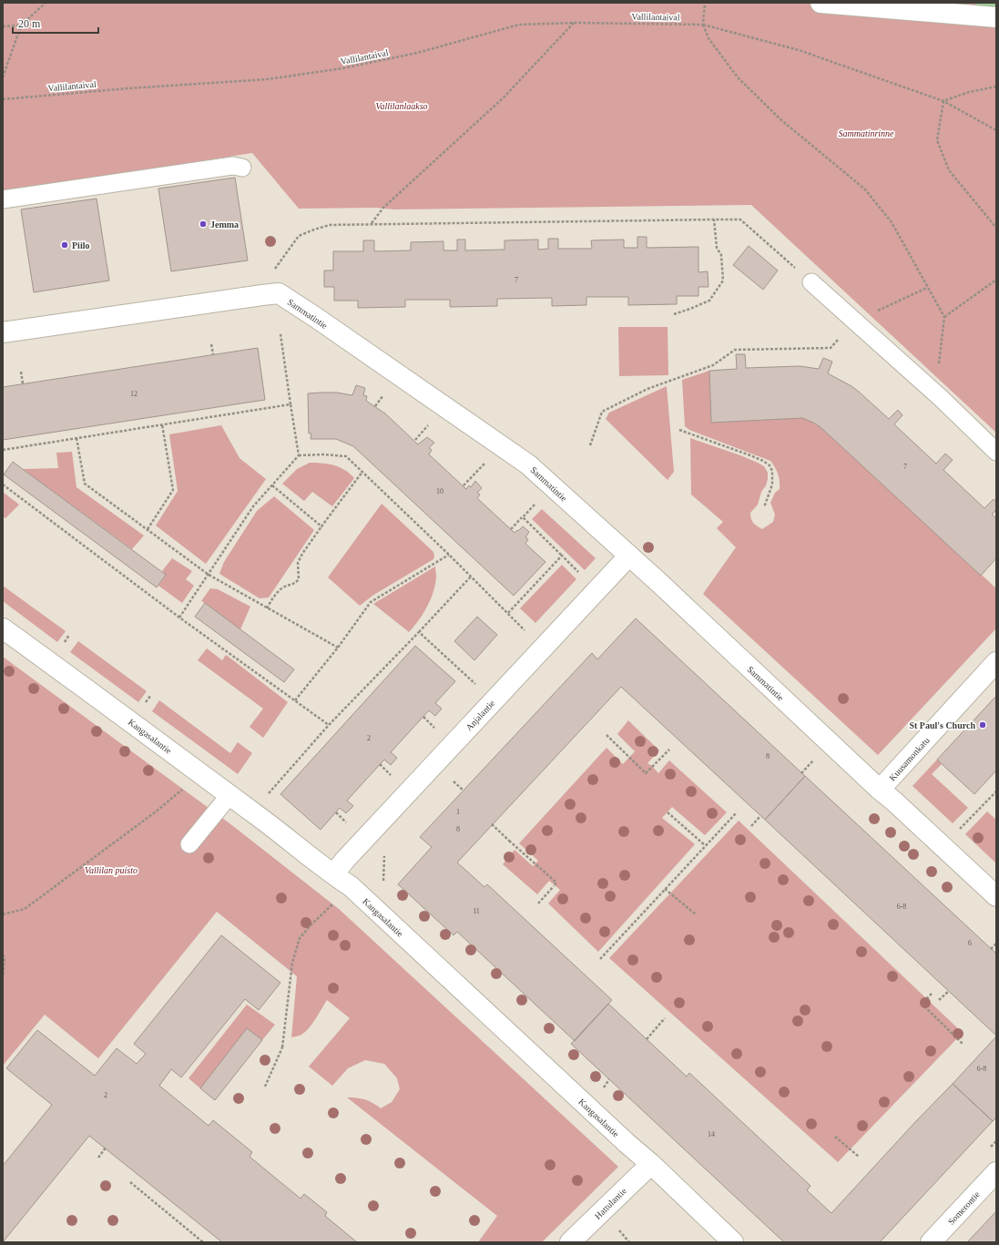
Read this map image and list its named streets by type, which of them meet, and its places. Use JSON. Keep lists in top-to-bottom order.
{
  "streets": {
    "street": [
      "Sammatintie",
      "Anjalantie",
      "Kangasalantie",
      "Kuusamonkatu",
      "Hattulantie",
      "Somerontie"
    ],
    "path": ["Vallilantaival"]
  },
  "crossings": [
    ["Sammatintie", "Anjalantie"],
    ["Sammatintie", "Kuusamonkatu"],
    ["Anjalantie", "Kangasalantie"],
    ["Kangasalantie", "Hattulantie"]
  ],
  "parks": ["Vallilanlaakso", "Sammatinrinne", "Vallilan puisto"],
  "places": ["Jemma", "Piilo", "St Paul's Church"],
  "house_numbers": [
    "7",
    "12",
    "7",
    "10",
    "2",
    "8",
    "1",
    "8",
    "6-8",
    "11",
    "6",
    "6-8",
    "2",
    "14"
  ],
  "scale_bar": "20 m"
}
